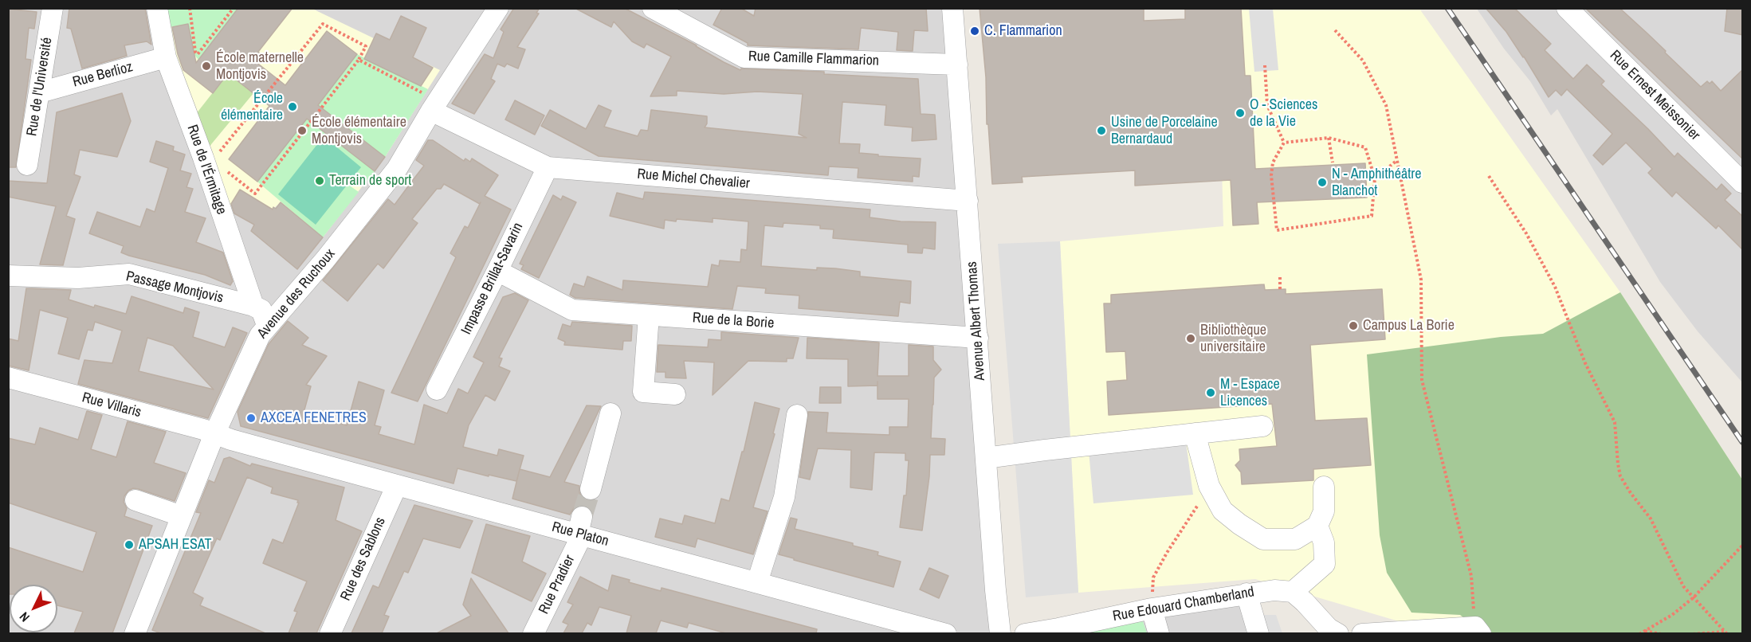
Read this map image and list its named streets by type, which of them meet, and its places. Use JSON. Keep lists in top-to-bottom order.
{
  "streets": {
    "street": [
      "Rue Camille Flammarion",
      "Rue Berlioz",
      "Rue de l'Université",
      "Rue Ernest Meissonier",
      "Rue de l'Érmitage",
      "Rue Michel Chevalier",
      "Impasse Brillat-Savarin",
      "Passage Montjovis",
      "Avenue des Ruchoux",
      "Rue de la Borie",
      "Avenue Albert Thomas",
      "Rue Villaris",
      "Rue Platon",
      "Rue des Sablons",
      "Rue Pradier",
      "Rue Edouard Chamberland"
    ]
  },
  "crossings": [
    ["Rue Camille Flammarion", "Avenue Albert Thomas"],
    ["Rue Berlioz", "Rue de l'Université"],
    ["Rue Berlioz", "Rue de l'Érmitage"],
    ["Rue de l'Érmitage", "Passage Montjovis"],
    ["Rue de l'Érmitage", "Avenue des Ruchoux"],
    ["Rue Michel Chevalier", "Impasse Brillat-Savarin"],
    ["Rue Michel Chevalier", "Avenue des Ruchoux"],
    ["Rue Michel Chevalier", "Avenue Albert Thomas"],
    ["Impasse Brillat-Savarin", "Rue de la Borie"],
    ["Avenue des Ruchoux", "Rue Villaris"],
    ["Avenue des Ruchoux", "Rue Platon"],
    ["Rue de la Borie", "Avenue Albert Thomas"],
    ["Rue Villaris", "Rue Platon"],
    ["Rue Platon", "Rue des Sablons"],
    ["Rue Platon", "Rue Pradier"]
  ],
  "places": [
    "C. Flammarion",
    "École maternelle Montjovis",
    "École élémentaire",
    "O - Sciences de la Vie",
    "École élémentaire Montjovis",
    "Usine de Porcelaine Bernardaud",
    "Terrain de sport",
    "N - Amphithéâtre Blanchot",
    "Campus La Borie",
    "Bibliothèque universitaire",
    "M - Espace Licences",
    "AXCEA FENETRES",
    "APSAH ESAT"
  ],
  "north": "bottom left"
}
